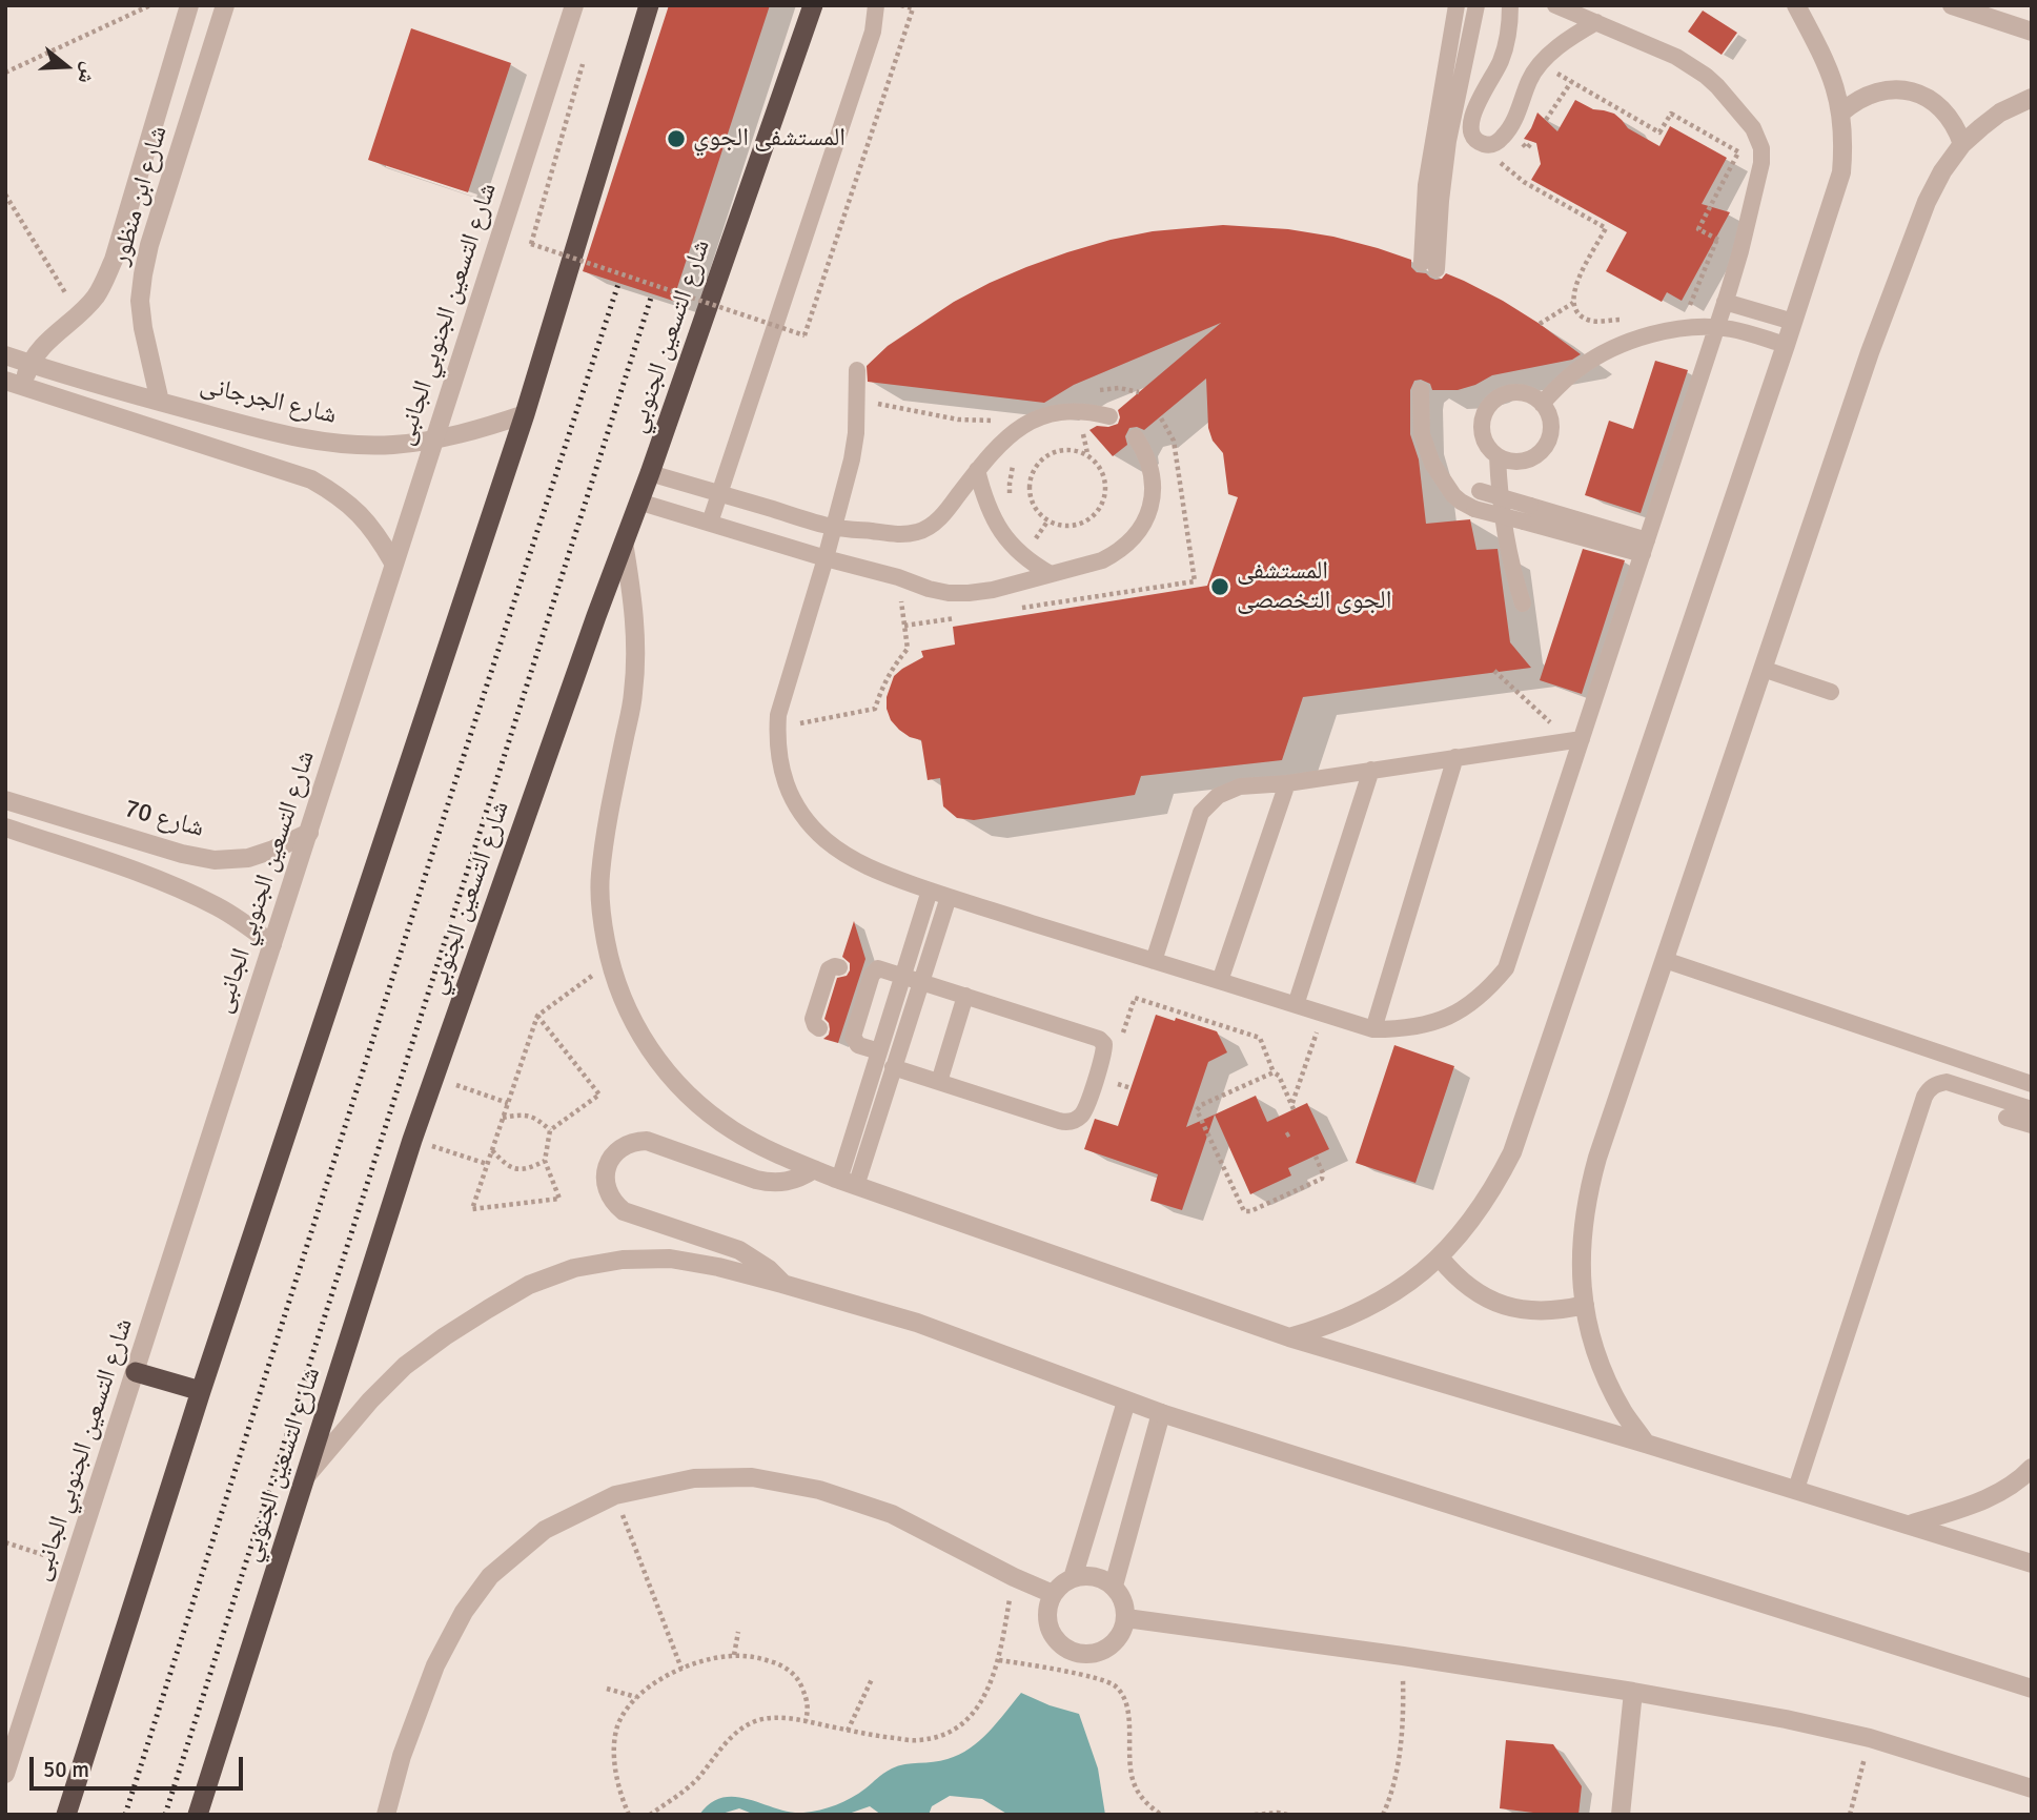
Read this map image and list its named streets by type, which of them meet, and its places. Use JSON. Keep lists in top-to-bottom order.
{
  "streets": {
    "highway": ["شارع التسعين الجنوبي"],
    "street": [
      "شارع ابن منظور",
      "شارع التسعين الجنوبي الجانبى",
      "شارع الجرجانى",
      "شارع 70"
    ]
  },
  "crossings": [
    ["شارع ابن منظور", "شارع الجرجانى"],
    ["شارع التسعين الجنوبي الجانبى", "شارع الجرجانى"],
    ["شارع التسعين الجنوبي الجانبى", "شارع 70"]
  ],
  "places": ["المستشفى الجوي", "المستشفى الجوى التخصصى"],
  "scale_bar": "50 m",
  "north": "right"
}
